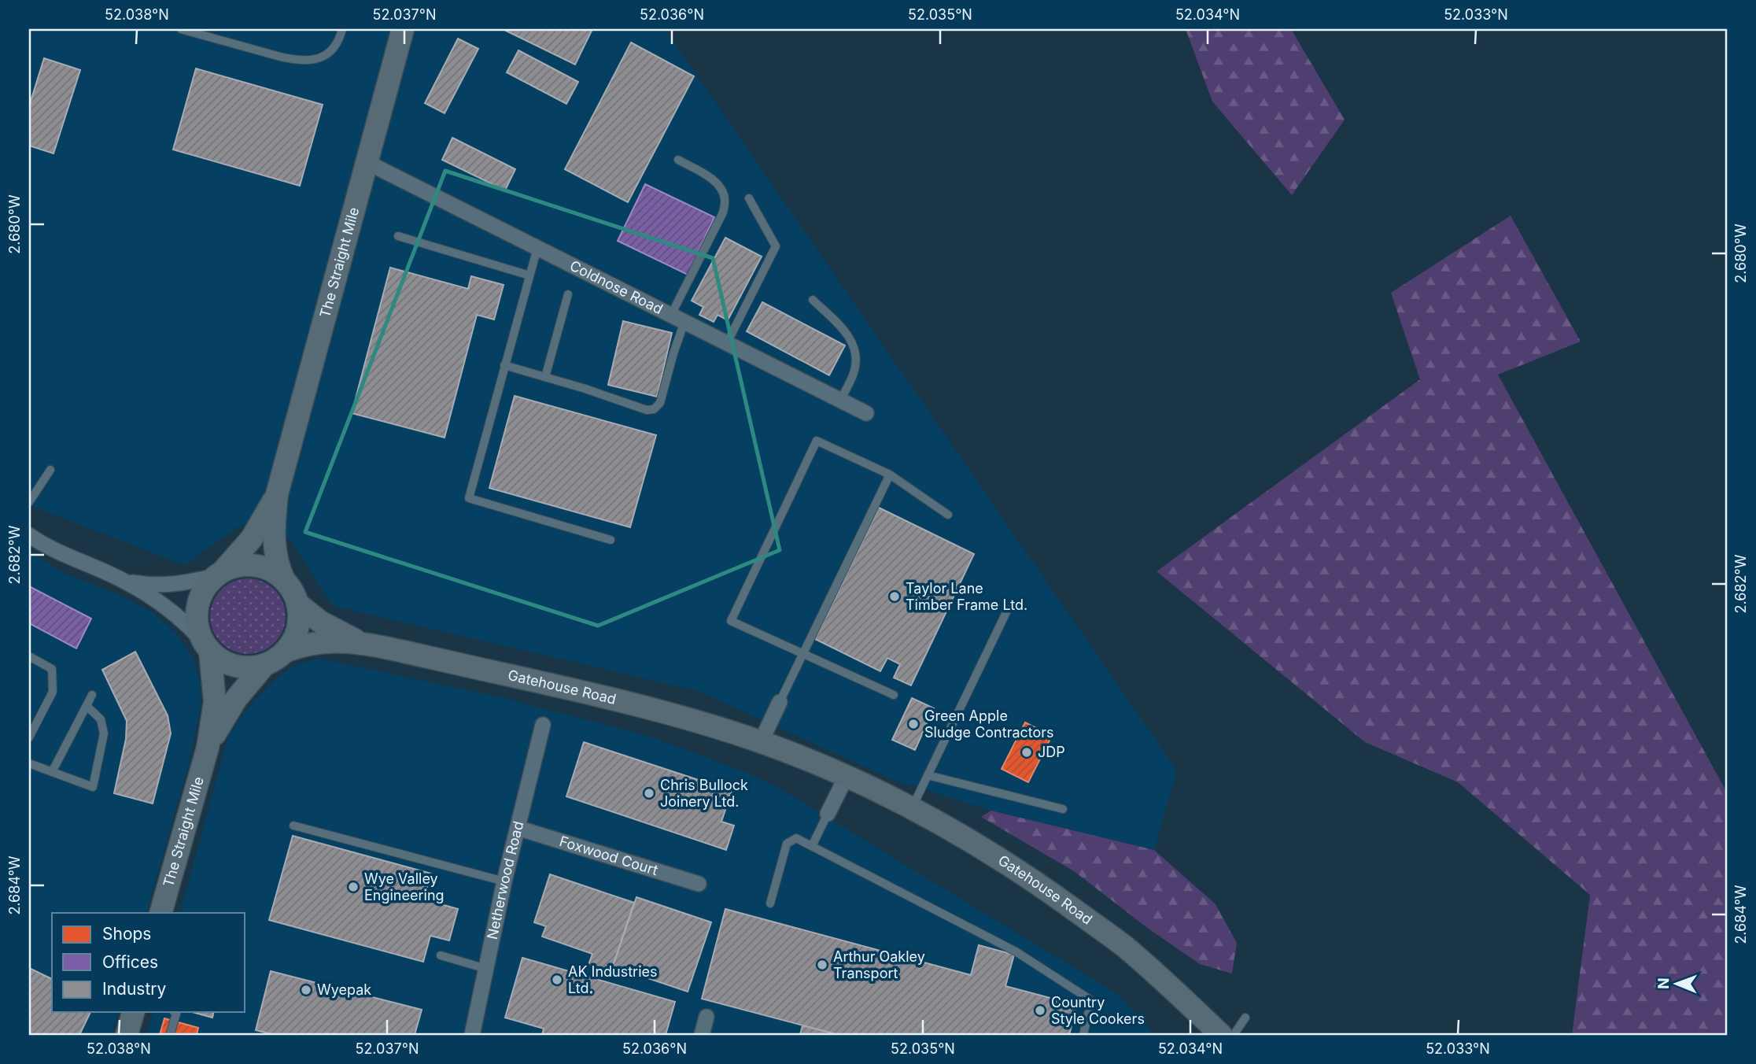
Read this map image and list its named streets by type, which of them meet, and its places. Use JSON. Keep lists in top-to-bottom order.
{
  "streets": {
    "main road": ["The Straight Mile", "Gatehouse Road"],
    "street": ["Coldnose Road", "Foxwood Court", "Netherwood Road"]
  },
  "crossings": [
    ["The Straight Mile", "Coldnose Road"],
    ["The Straight Mile", "Gatehouse Road"],
    ["Foxwood Court", "Netherwood Road"]
  ],
  "places": [
    "Taylor Lane Timber Frame Ltd.",
    "Green Apple Sludge Contractors",
    "JDP",
    "Chris Bullock Joinery Ltd.",
    "Wye Valley Engineering",
    "Arthur Oakley Transport",
    "AK Industries Ltd.",
    "Wyepak",
    "Country Style Cookers"
  ],
  "legend": ["Shops", "Offices", "Industry"],
  "north": "left",
  "coordinates": [
    "52.038°N",
    "52.037°N",
    "52.036°N",
    "52.035°N",
    "52.034°N",
    "52.033°N",
    "2.680°W",
    "2.682°W",
    "2.684°W"
  ]
}
